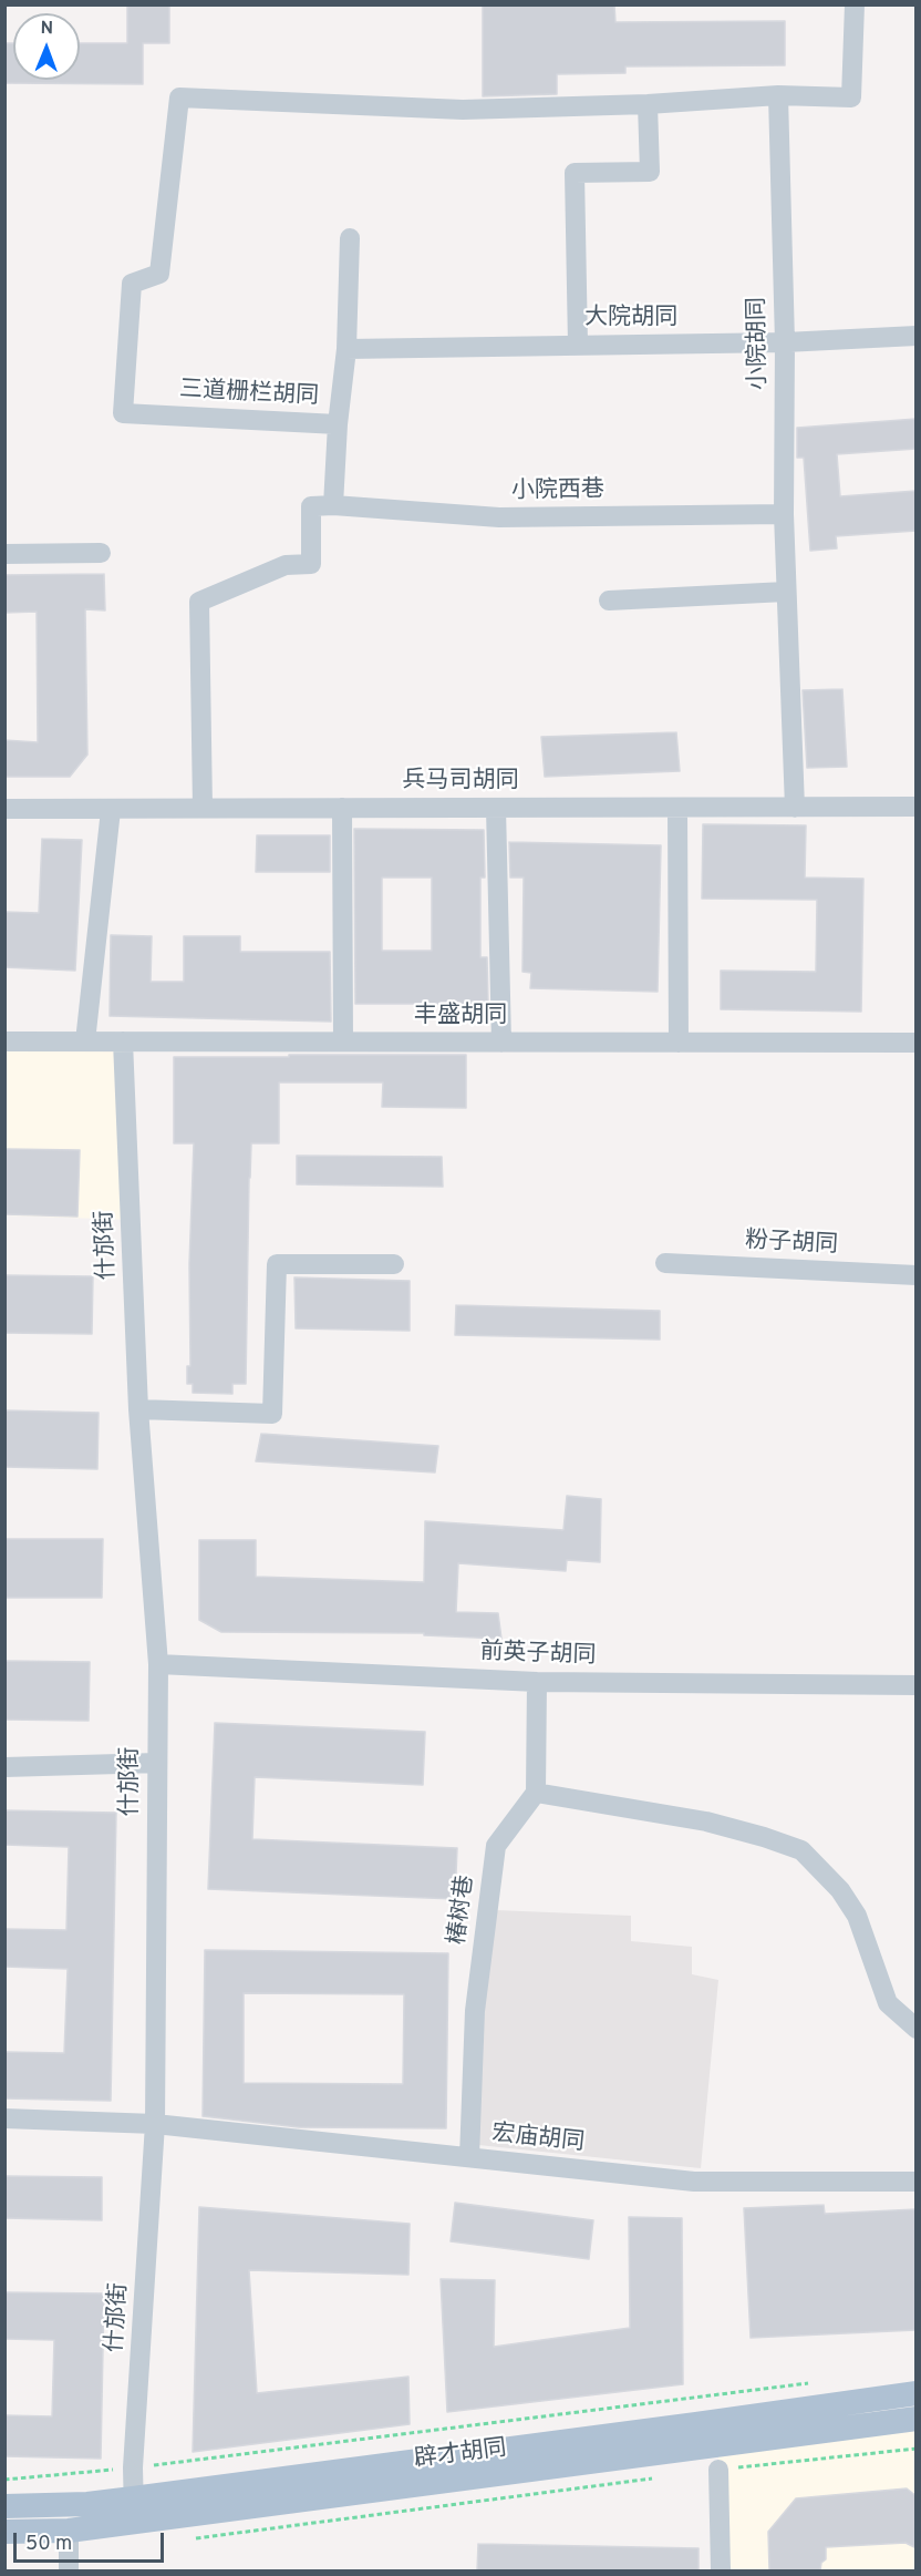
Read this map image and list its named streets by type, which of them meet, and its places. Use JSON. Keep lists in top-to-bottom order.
{
  "streets": {
    "main road": ["辟才胡同"],
    "street": [
      "大院胡同",
      "小院胡同",
      "三道栅栏胡同",
      "小院西巷",
      "兵马司胡同",
      "丰盛胡同",
      "粉子胡同",
      "什邡街",
      "前英子胡同",
      "椿树巷",
      "宏庙胡同"
    ]
  },
  "crossings": [
    ["大院胡同", "小院胡同"],
    ["大院胡同", "三道栅栏胡同"],
    ["小院胡同", "小院西巷"],
    ["小院胡同", "兵马司胡同"],
    ["丰盛胡同", "什邡街"],
    ["什邡街", "前英子胡同"],
    ["什邡街", "宏庙胡同"],
    ["什邡街", "辟才胡同"],
    ["椿树巷", "宏庙胡同"]
  ],
  "scale_bar": "50 m",
  "north": "top"
}
